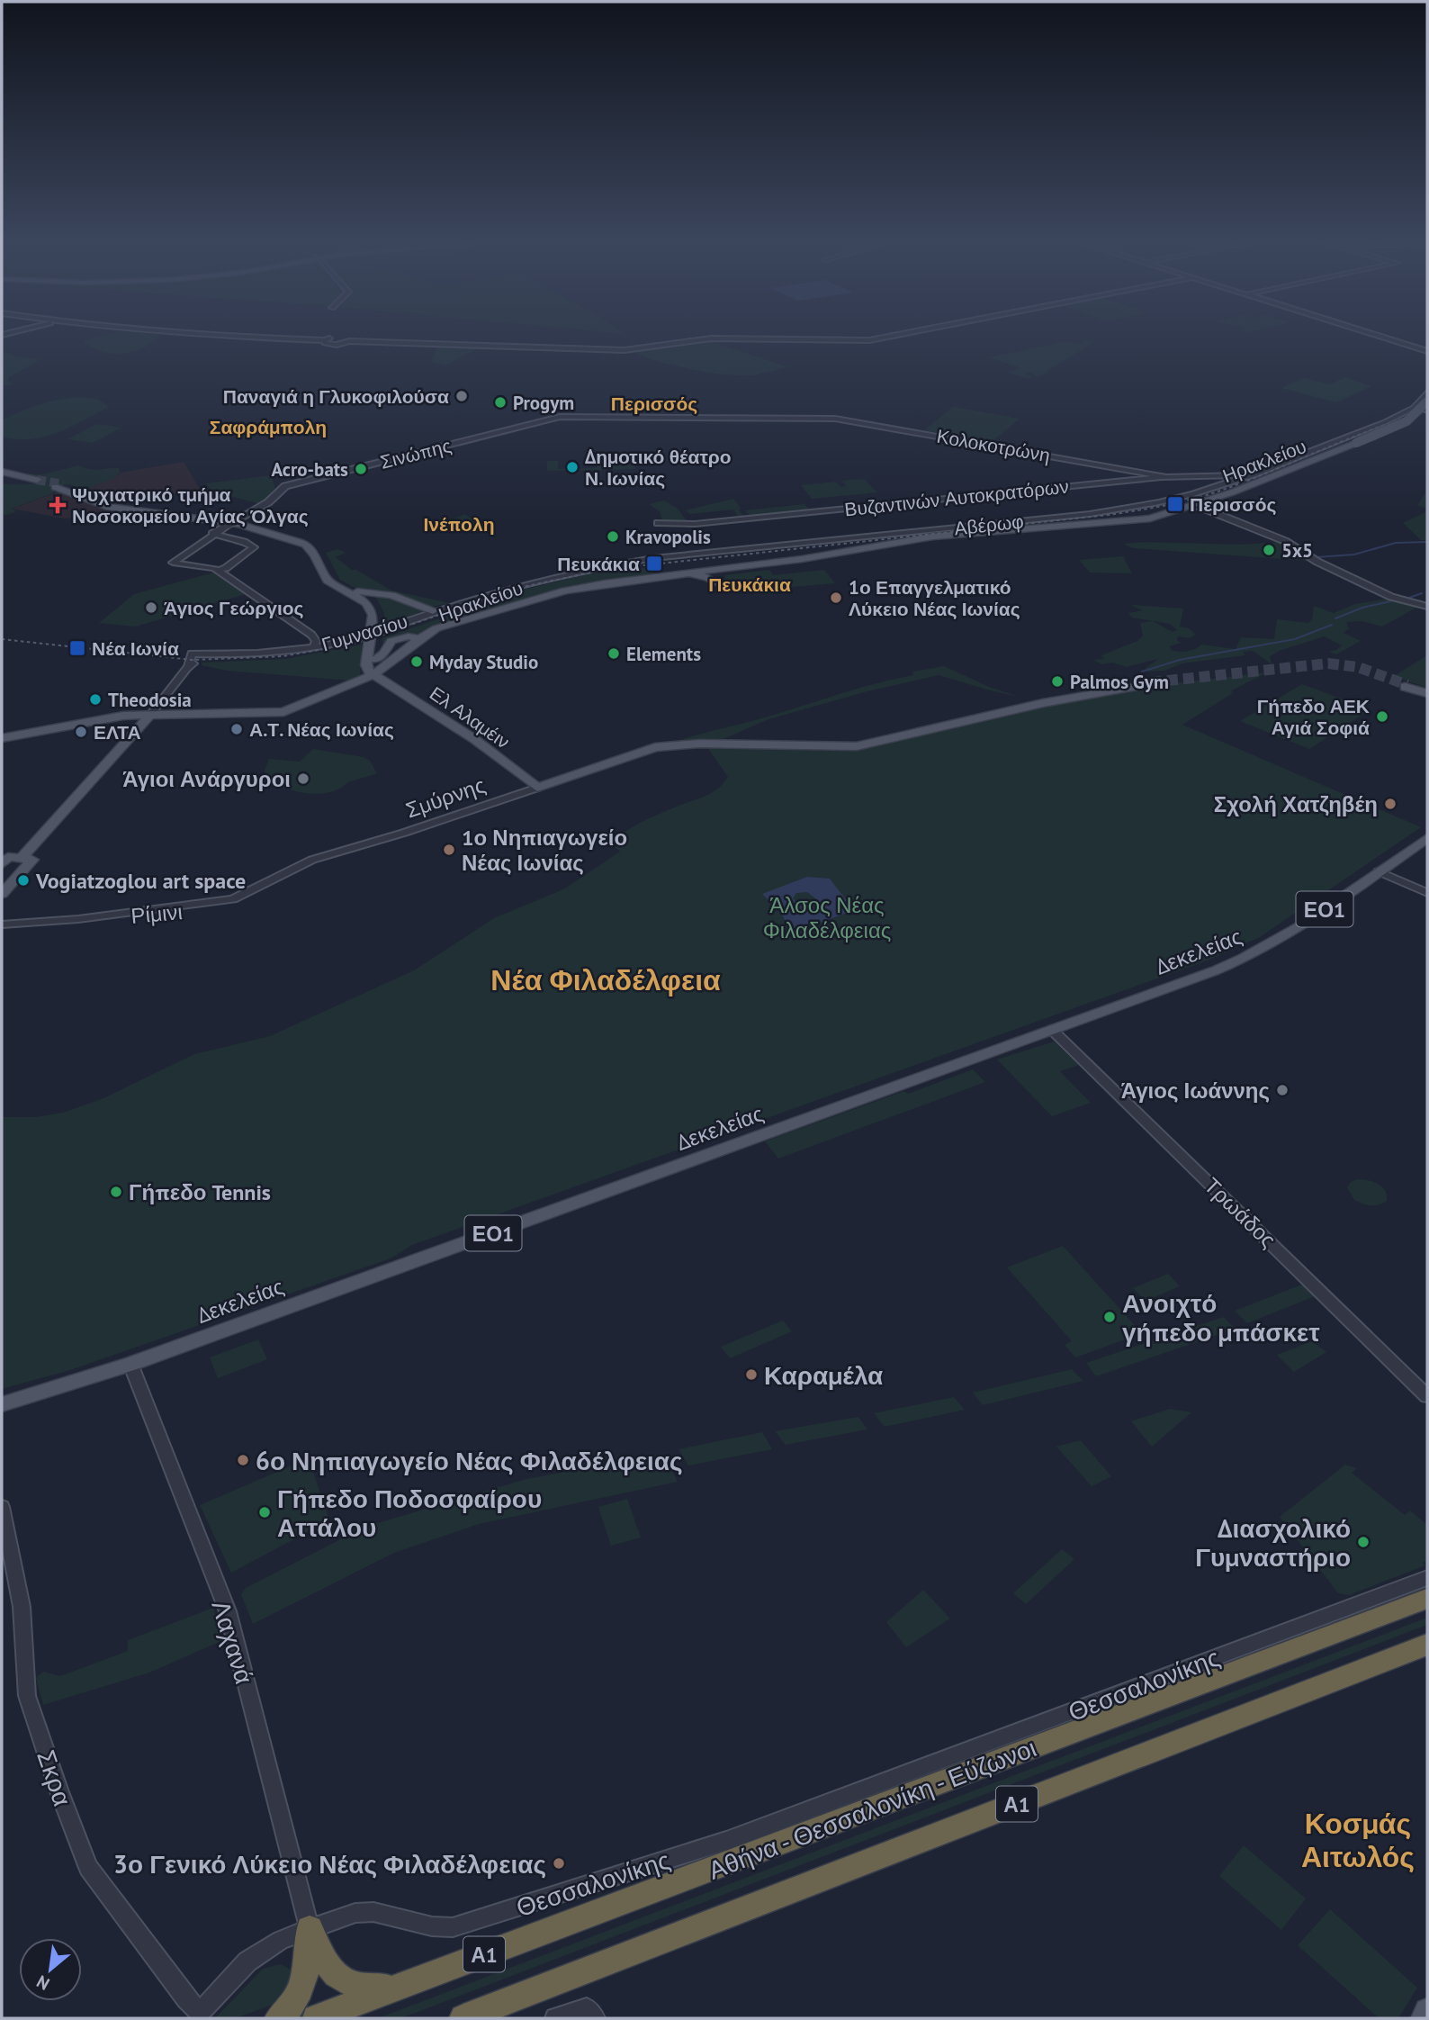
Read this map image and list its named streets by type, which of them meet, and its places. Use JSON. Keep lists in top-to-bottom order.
{
  "streets": {
    "highway": ["Α1", "Αθήνα - Θεσσαλονίκη - Εύζωνοι"],
    "main road": [
      "Ηρακλείου",
      "Ελ Αλαμέιν",
      "Σμύρνης",
      "ΕΟ1",
      "Δεκελείας"
    ],
    "street": [
      "Κολοκοτρώνη",
      "Σινώπης",
      "Βυζαντινών Αυτοκρατόρων",
      "Αβέρωφ",
      "Γυμνασίου",
      "Ρίμινι",
      "Τρωάδος",
      "Λαχανά",
      "Θεσσαλονίκης",
      "Σκρα"
    ]
  },
  "crossings": [
    ["Κολοκοτρώνη", "Σινώπης"],
    ["Κολοκοτρώνη", "Βυζαντινών Αυτοκρατόρων"],
    ["Ηρακλείου", "Βυζαντινών Αυτοκρατόρων"],
    ["Ηρακλείου", "Αβέρωφ"],
    ["Ηρακλείου", "Ελ Αλαμέιν"],
    ["Βυζαντινών Αυτοκρατόρων", "Αβέρωφ"],
    ["Αβέρωφ", "Γυμνασίου"],
    ["Ελ Αλαμέιν", "Σμύρνης"],
    ["Σμύρνης", "Ρίμινι"],
    ["Δεκελείας", "Τρωάδος"],
    ["Δεκελείας", "Λαχανά"],
    ["Λαχανά", "Θεσσαλονίκης"],
    ["Θεσσαλονίκης", "Σκρα"]
  ],
  "districts": [
    "Περισσός",
    "Σαφράμπολη",
    "Ινέπολη",
    "Πευκάκια",
    "Νέα Φιλαδέλφεια",
    "Κοσμάς Αιτωλός"
  ],
  "parks": ["Άλσος Νέας Φιλαδέλφειας"],
  "places": {
    "other": [
      "Παναγιά η Γλυκοφιλούσα",
      "Progym",
      "Δημοτικό θέατρο Ν. Ιωνίας",
      "Acro-bats",
      "Kravopolis",
      "5x5",
      "1ο Επαγγελματικό Λύκειο Νέας Ιωνίας",
      "Άγιος Γεώργιος",
      "Elements",
      "Myday Studio",
      "Palmos Gym",
      "Theodosia",
      "Γήπεδο ΑΕΚ Αγιά Σοφιά",
      "Α.Τ. Νέας Ιωνίας",
      "ΕΛΤΑ",
      "Άγιοι Ανάργυροι",
      "Σχολή Χατζηβέη",
      "1ο Νηπιαγωγείο Νέας Ιωνίας",
      "Vogiatzoglou art space",
      "Άγιος Ιωάννης",
      "Γήπεδο Tennis",
      "Ανοιχτό γήπεδο μπάσκετ",
      "Καραμέλα",
      "6ο Νηπιαγωγείο Νέας Φιλαδέλφειας",
      "Γήπεδο Ποδοσφαίρου Αττάλου",
      "Διασχολικό Γυμναστήριο",
      "3ο Γενικό Λύκειο Νέας Φιλαδέλφειας"
    ],
    "transit": ["Περισσός", "Πευκάκια", "Νέα Ιωνία"],
    "health": ["Ψυχιατρικό τμήμα Νοσοκομείου Αγίας Όλγας"]
  },
  "north": "bottom left"
}
